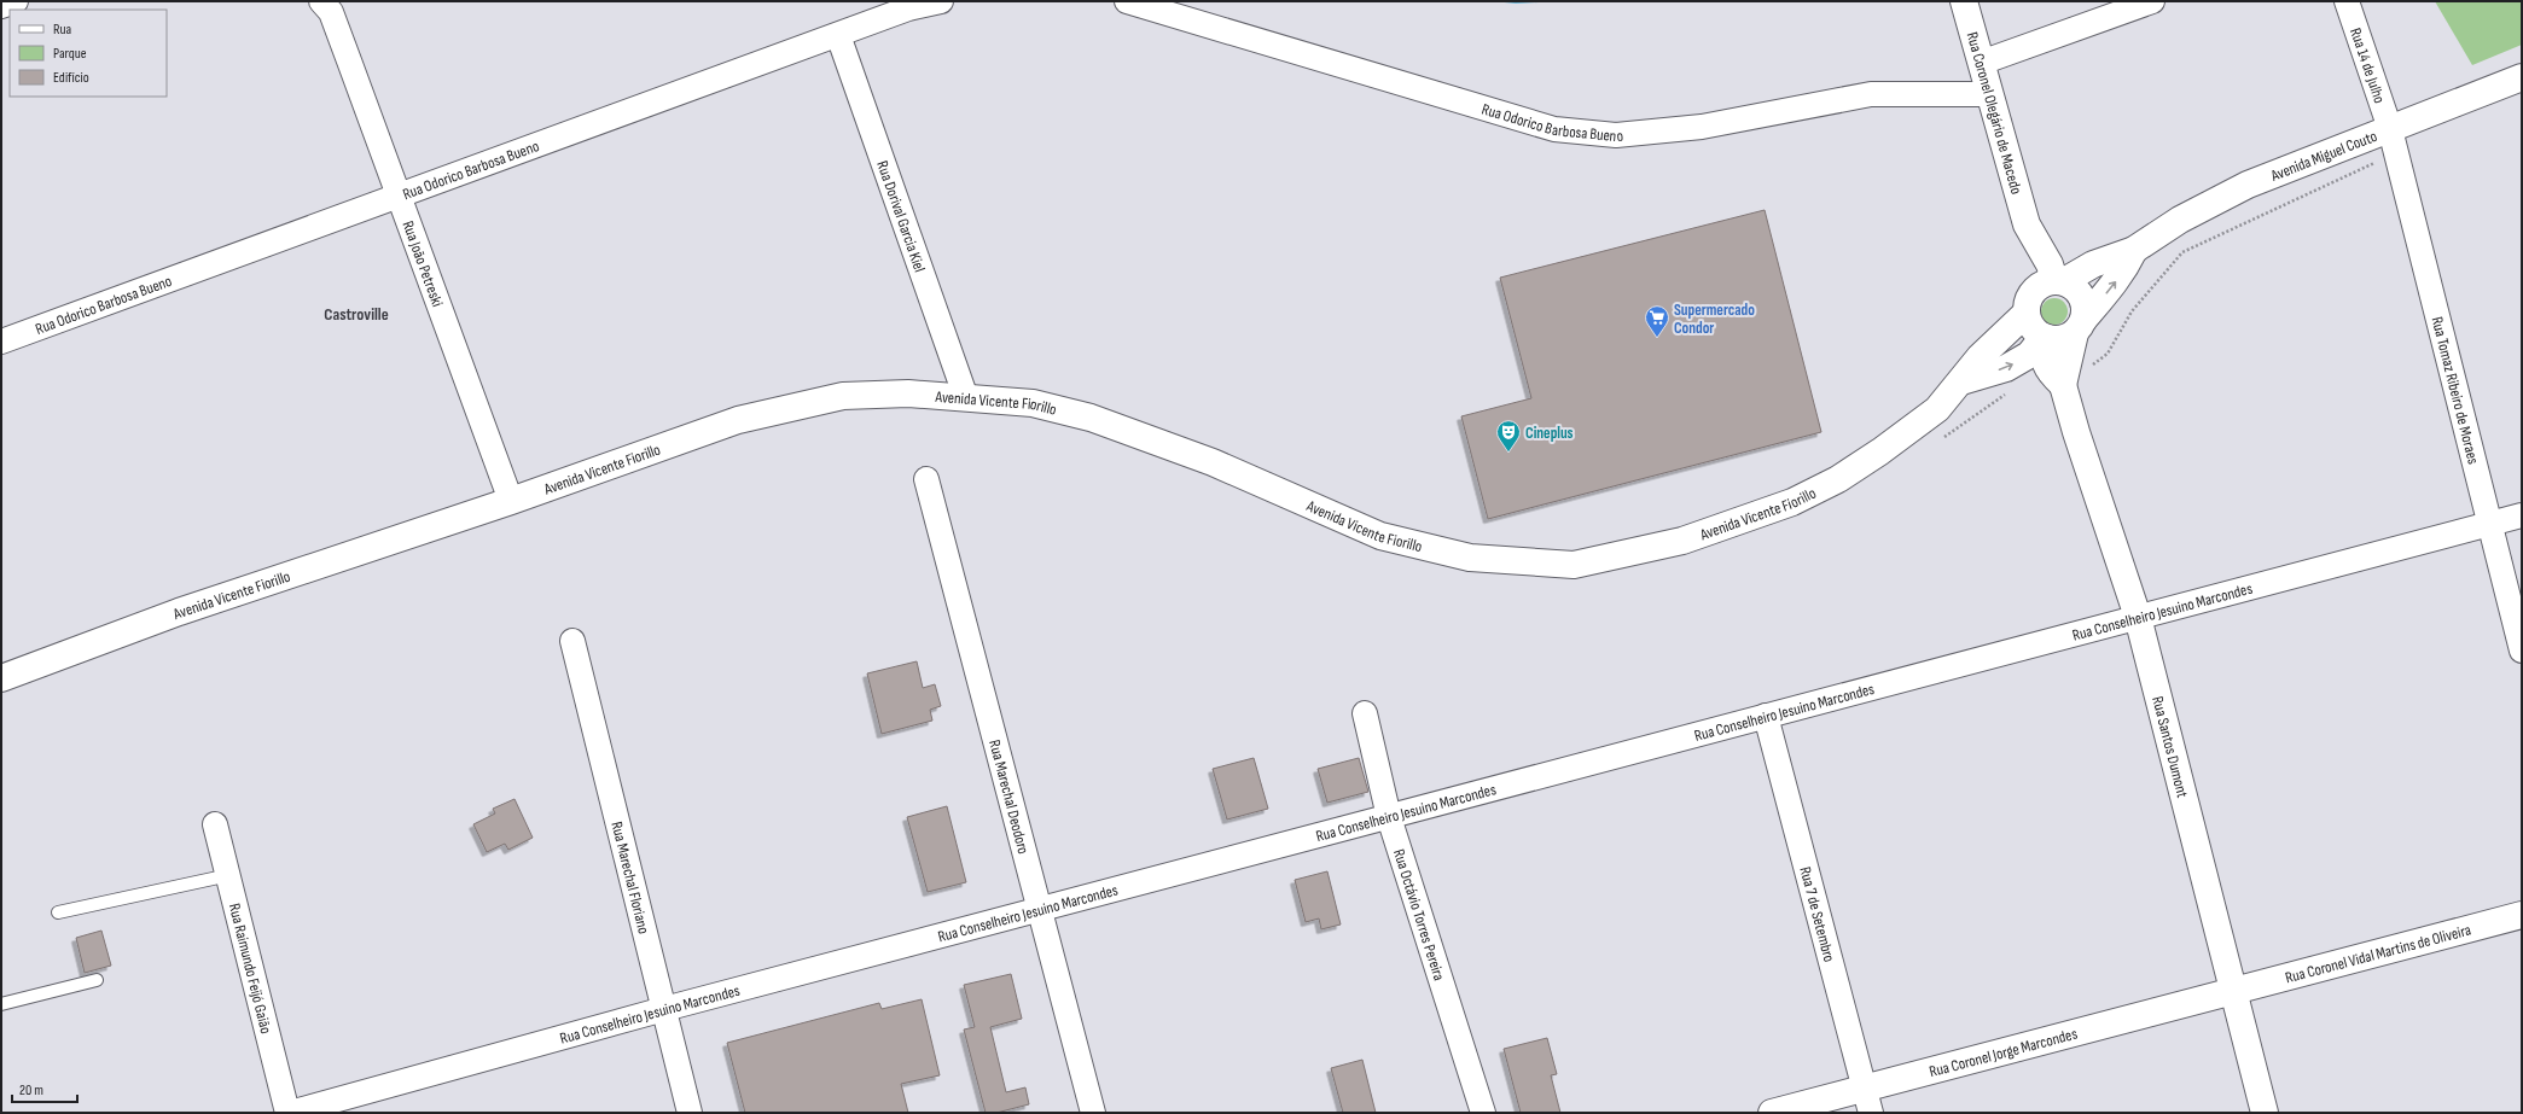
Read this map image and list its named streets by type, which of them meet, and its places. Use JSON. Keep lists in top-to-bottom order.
{
  "streets": {
    "main road": [
      "Rua Coronel Olegário de Macedo",
      "Avenida Miguel Couto",
      "Avenida Vicente Fiorillo",
      "Rua Santos Dumont",
      "Rua Coronel Vidal Martins de Oliveira",
      "Rua Coronel Jorge Marcondes"
    ],
    "street": [
      "Rua 14 de Julho",
      "Rua Odorico Barbosa Bueno",
      "Rua Dorival Garcia Kiel",
      "Rua João Petreski",
      "Rua Tomaz Ribeiro de Moraes",
      "Rua Conselheiro Jesuino Marcondes",
      "Rua Marechal Deodoro",
      "Rua Marechal Floriano",
      "Rua Octávio Torres Pereira",
      "Rua 7 de Setembro",
      "Rua Raimundo Feijó Gaião"
    ]
  },
  "crossings": [
    ["Rua 14 de Julho", "Avenida Miguel Couto"],
    ["Rua 14 de Julho", "Rua Tomaz Ribeiro de Moraes"],
    ["Rua Coronel Olegário de Macedo", "Rua Odorico Barbosa Bueno"],
    ["Rua Odorico Barbosa Bueno", "Rua Dorival Garcia Kiel"],
    ["Rua Odorico Barbosa Bueno", "Rua João Petreski"],
    ["Avenida Miguel Couto", "Rua Tomaz Ribeiro de Moraes"],
    ["Avenida Miguel Couto", "Avenida Vicente Fiorillo"],
    ["Rua Dorival Garcia Kiel", "Avenida Vicente Fiorillo"],
    ["Rua João Petreski", "Avenida Vicente Fiorillo"],
    ["Rua Tomaz Ribeiro de Moraes", "Rua Conselheiro Jesuino Marcondes"],
    ["Rua Conselheiro Jesuino Marcondes", "Rua Santos Dumont"],
    ["Rua Conselheiro Jesuino Marcondes", "Rua Marechal Deodoro"],
    ["Rua Conselheiro Jesuino Marcondes", "Rua Marechal Floriano"],
    ["Rua Conselheiro Jesuino Marcondes", "Rua Octávio Torres Pereira"],
    ["Rua Conselheiro Jesuino Marcondes", "Rua 7 de Setembro"],
    ["Rua Conselheiro Jesuino Marcondes", "Rua Raimundo Feijó Gaião"],
    ["Rua Santos Dumont", "Rua Coronel Vidal Martins de Oliveira"],
    ["Rua Santos Dumont", "Rua Coronel Jorge Marcondes"],
    ["Rua 7 de Setembro", "Rua Coronel Jorge Marcondes"],
    ["Rua Coronel Vidal Martins de Oliveira", "Rua Coronel Jorge Marcondes"]
  ],
  "districts": ["Castroville"],
  "places": {
    "supermarket": ["Supermercado Condor"],
    "theatre": ["Cineplus"]
  },
  "legend": ["Rua", "Parque", "Edifício"],
  "scale_bar": "20 m"
}
